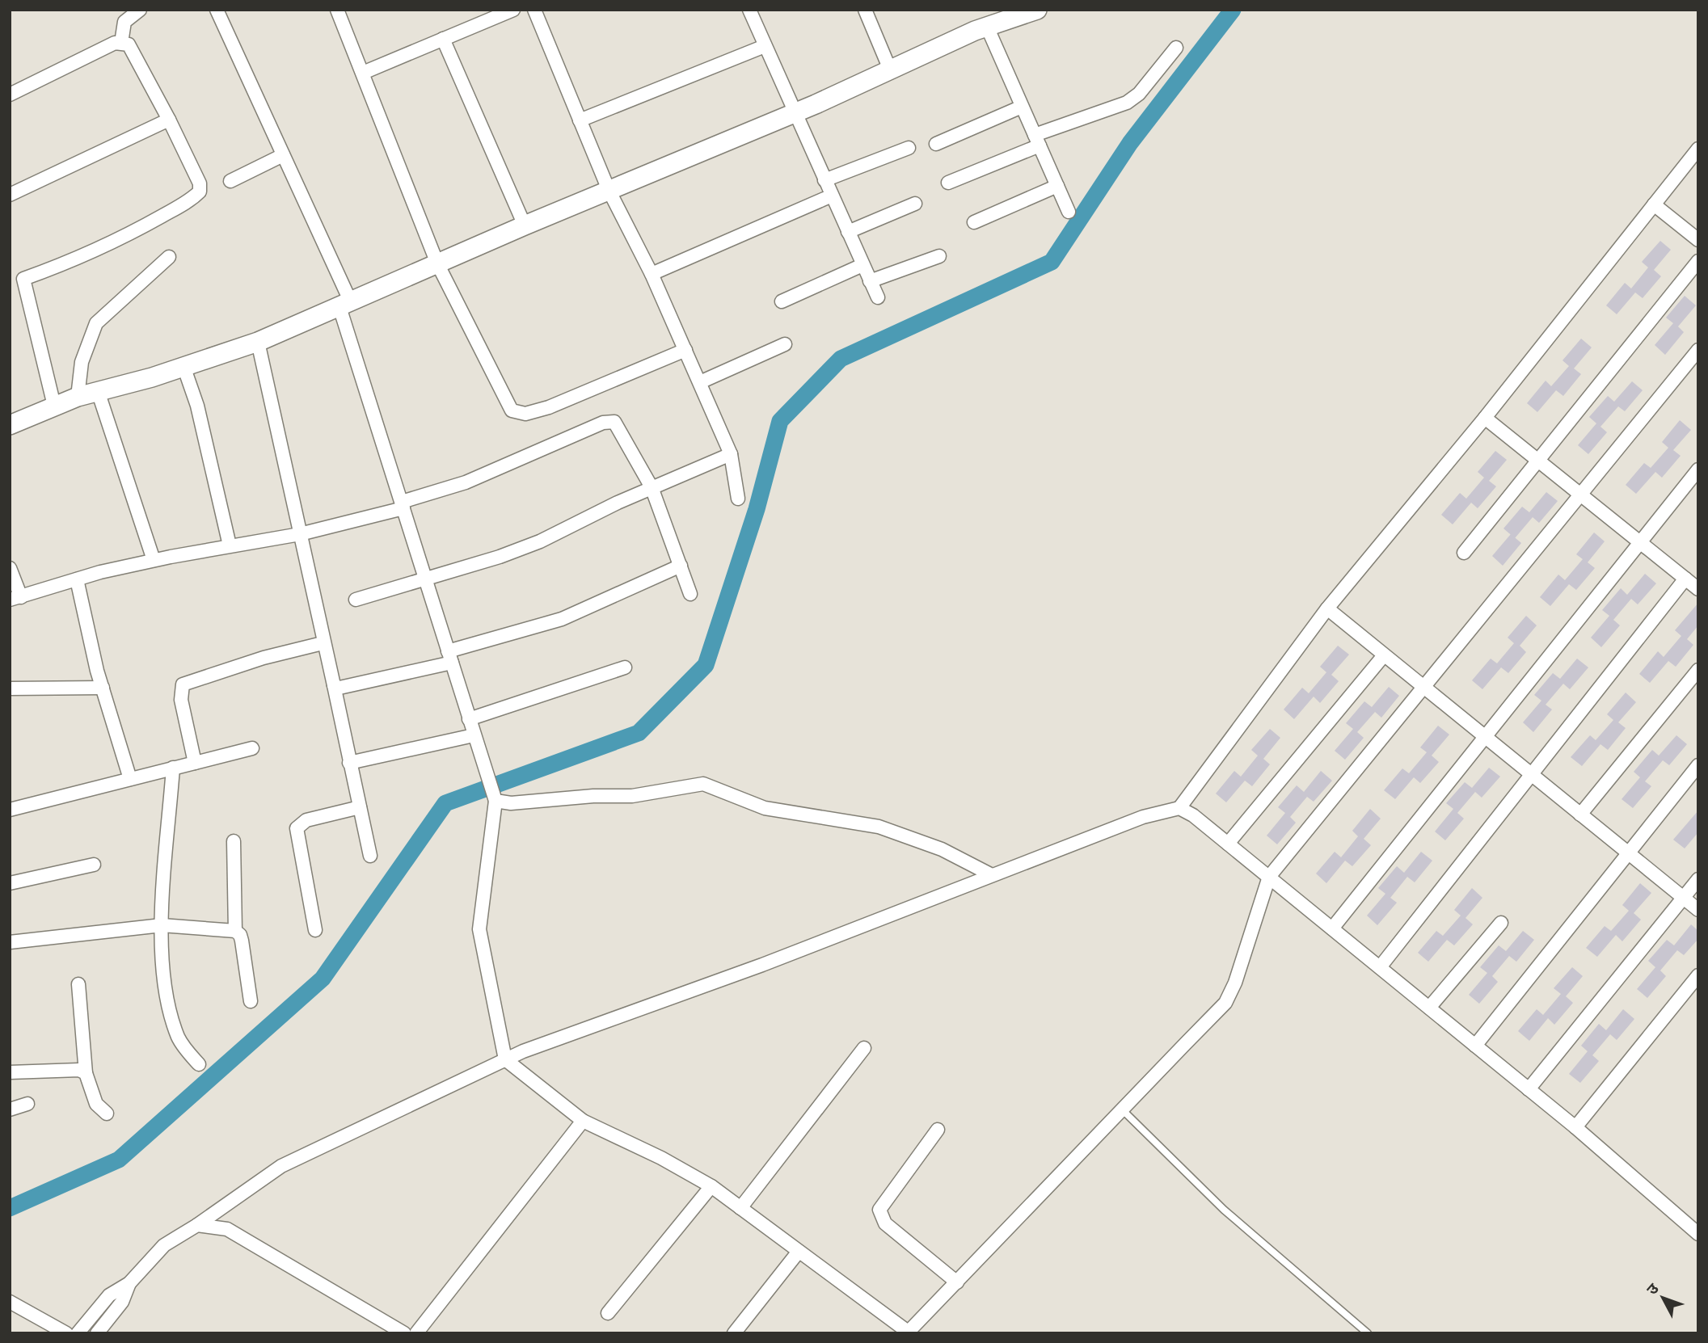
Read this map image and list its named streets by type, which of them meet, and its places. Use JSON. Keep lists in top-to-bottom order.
{
  "north": "top left"
}
